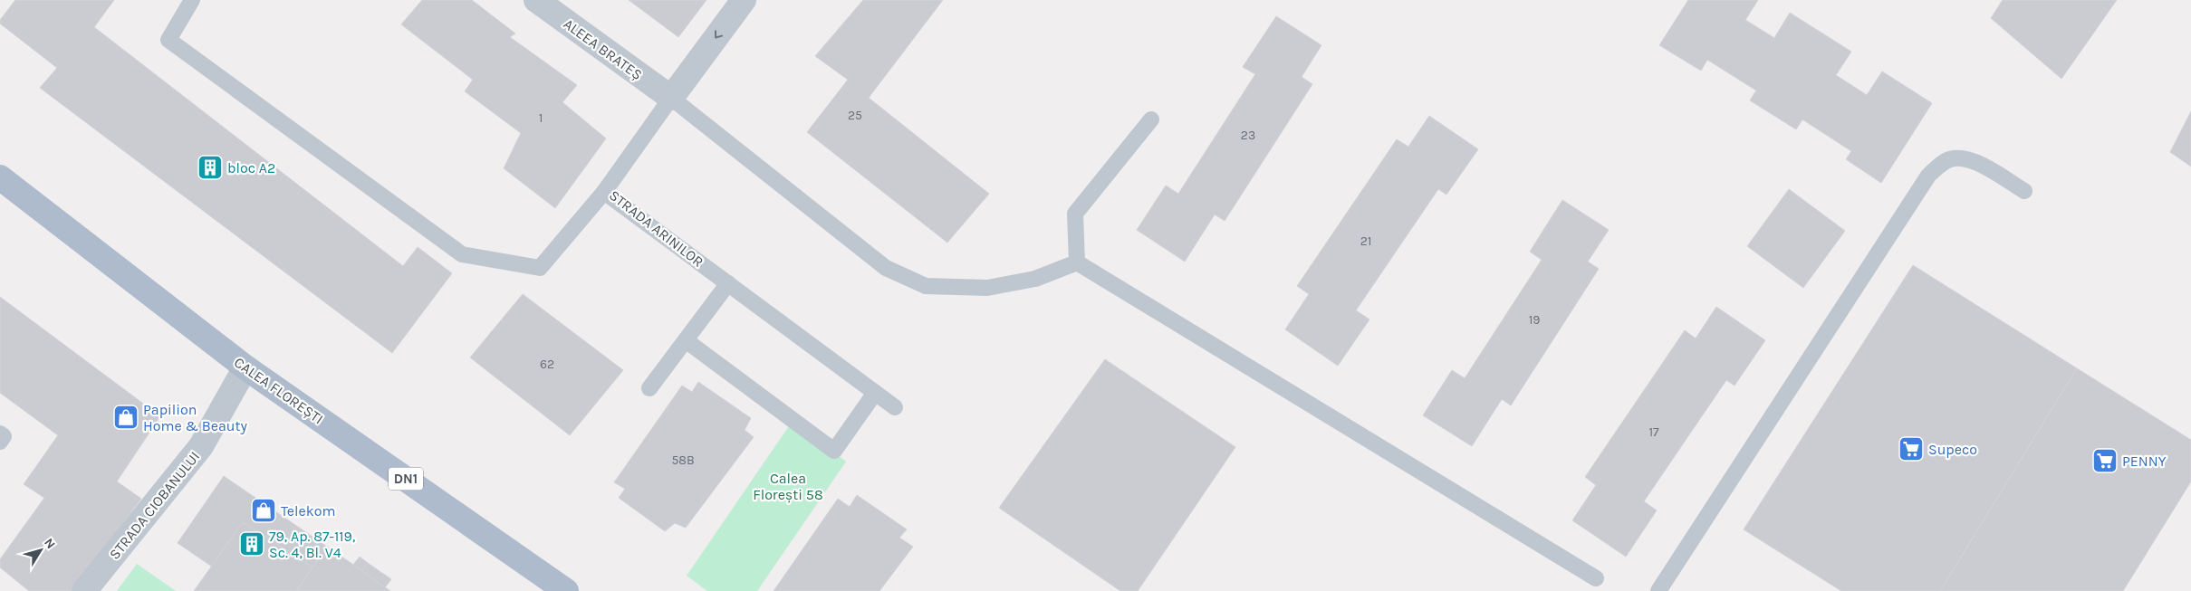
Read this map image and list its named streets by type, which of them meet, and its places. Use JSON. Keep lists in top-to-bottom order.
{
  "streets": {
    "main road": ["CALEA FLOREȘTI", "DN1"],
    "street": ["ALEEA BRATEȘ", "STRADA ARINILOR", "STRADA CIOBANULUI"]
  },
  "crossings": [
    ["ALEEA BRATEȘ", "STRADA ARINILOR"],
    ["CALEA FLOREȘTI", "STRADA CIOBANULUI"]
  ],
  "parks": ["Calea Florești 58"],
  "places": {
    "building": ["bloc A2", "79, Ap. 87-119, Sc. 4, Bl. V4"],
    "shop": ["Papilion Home & Beauty", "Telekom"],
    "supermarket": ["Supeco", "PENNY"]
  },
  "house_numbers": [
    "25",
    "1",
    "23",
    "21",
    "19",
    "62",
    "17",
    "58B"
  ],
  "north": "top right"
}
